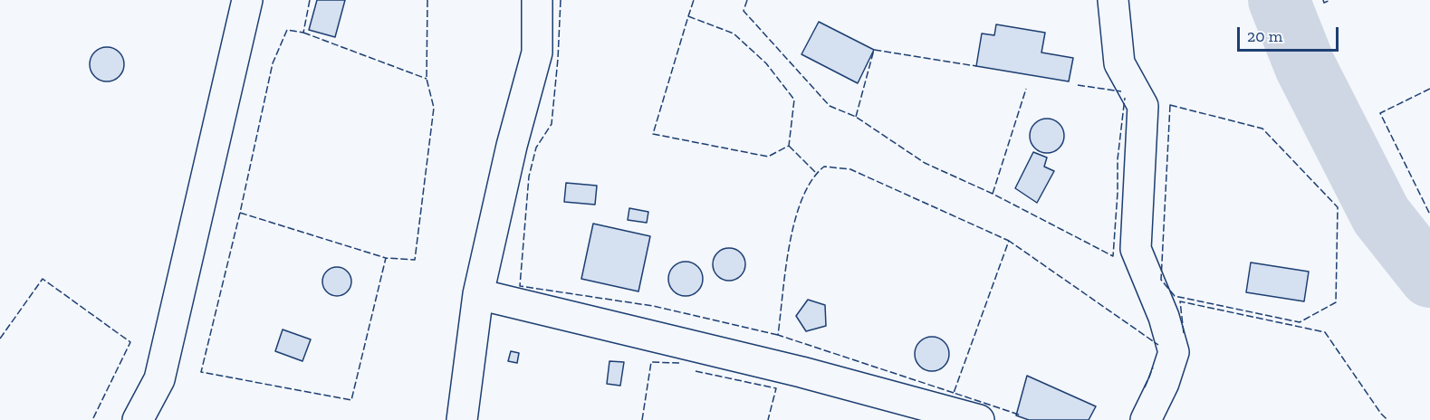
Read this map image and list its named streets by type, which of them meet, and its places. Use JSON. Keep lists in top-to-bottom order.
{
  "scale_bar": "20 m"
}
